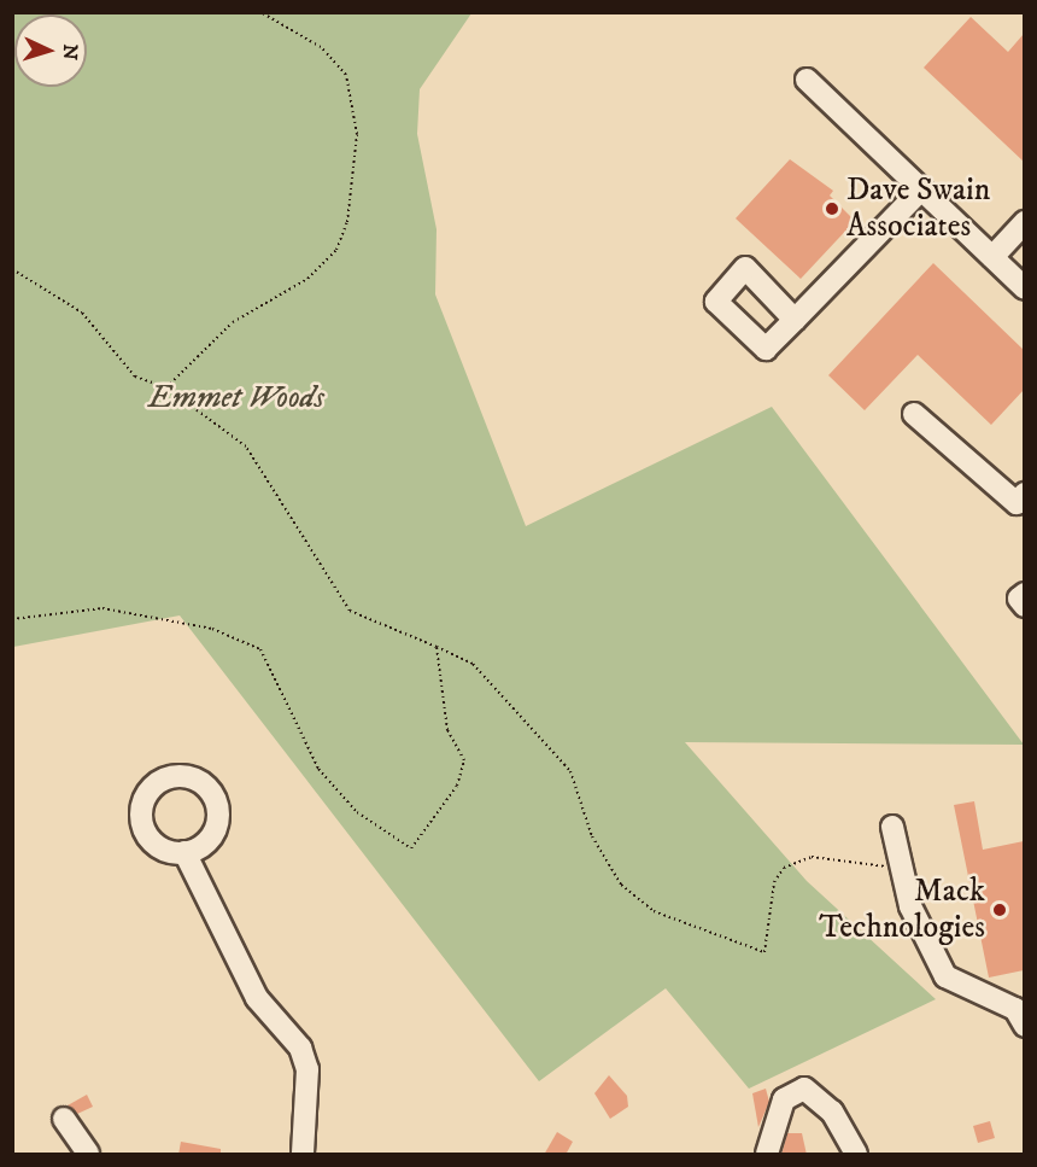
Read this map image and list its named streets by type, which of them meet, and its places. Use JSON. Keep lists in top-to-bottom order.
{
  "parks": ["Emmet Woods"],
  "places": ["Dave Swain Associates", "Mack Technologies"],
  "north": "right"
}
